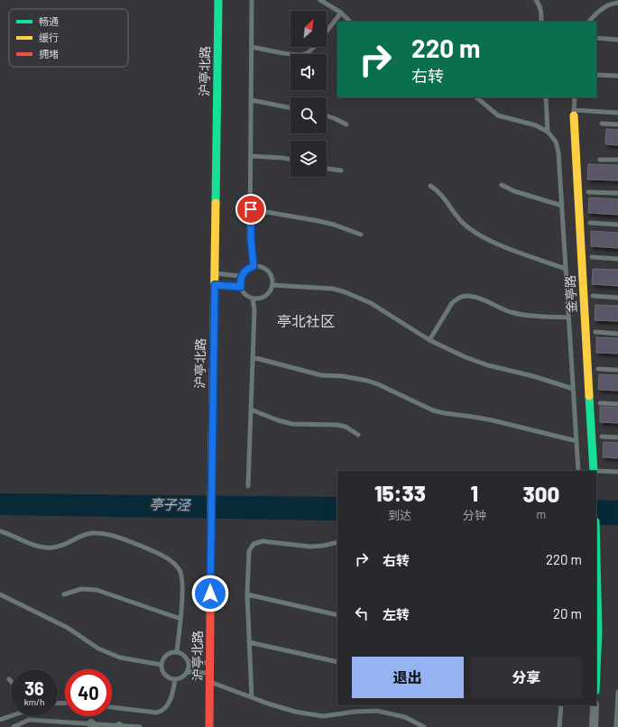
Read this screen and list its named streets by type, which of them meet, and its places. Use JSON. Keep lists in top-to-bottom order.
{
  "streets": {
    "street": ["沪亭北路", "金亭路"]
  },
  "districts": ["亭北社区"],
  "water": ["亭子泾"],
  "legend": ["畅通", "缓行", "拥堵"],
  "north": "top right",
  "page": {
    "turn": ["220 m", "右转"],
    "eta": [
      "15:33",
      "到达",
      "1",
      "分钟",
      "300",
      "m"
    ],
    "list": [
      {
        "name": "右转",
        "value": "220 m"
      },
      {
        "name": "左转",
        "value": "20 m"
      }
    ],
    "buttons": ["退出", "分享"],
    "speed": "36 km/h",
    "limit": "40"
  }
}
